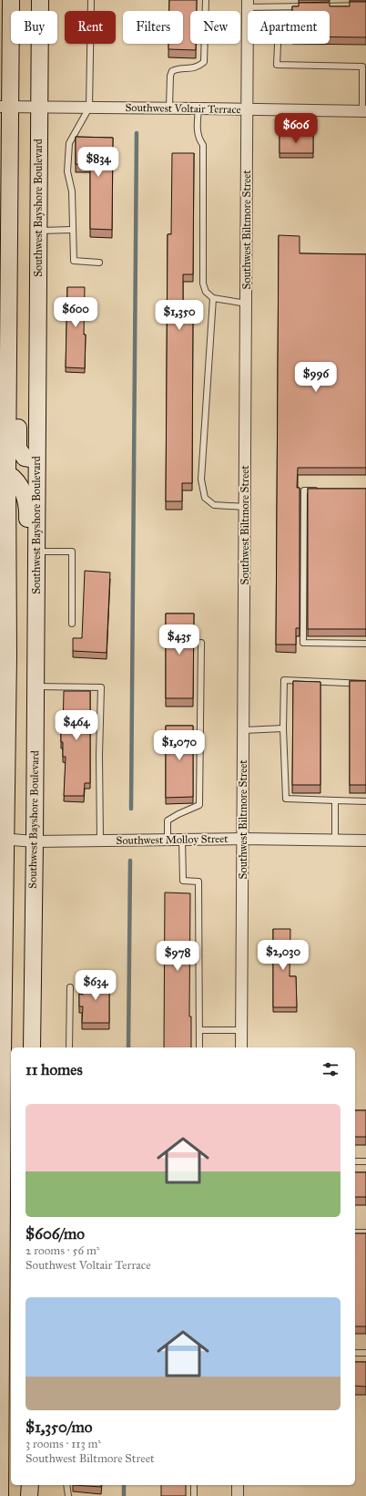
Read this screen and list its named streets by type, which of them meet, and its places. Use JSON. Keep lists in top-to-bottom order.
{
  "streets": {
    "main road": ["Southwest Bayshore Boulevard"],
    "street": ["Southwest Voltair Terrace", "Southwest Biltmore Street", "Southwest Molloy Street"]
  },
  "crossings": [
    ["Southwest Voltair Terrace", "Southwest Bayshore Boulevard"],
    ["Southwest Voltair Terrace", "Southwest Biltmore Street"],
    ["Southwest Bayshore Boulevard", "Southwest Molloy Street"],
    ["Southwest Biltmore Street", "Southwest Molloy Street"]
  ],
  "page": {
    "chip": [
      "Buy",
      "Rent",
      "Filters",
      "New",
      "Apartment"
    ],
    "price": [
      "$606",
      "$834",
      "$600",
      "$1,350",
      "$996",
      "$435",
      "$464",
      "$1,070",
      "$2,030",
      "$978",
      "$634"
    ],
    "heading": "11 homes",
    "list": [
      {
        "name": "$606/mo",
        "note": "2 rooms · 56 m² · Southwest Voltair Terrace"
      },
      {
        "name": "$1,350/mo",
        "note": "3 rooms · 113 m² · Southwest Biltmore Street"
      }
    ]
  }
}
